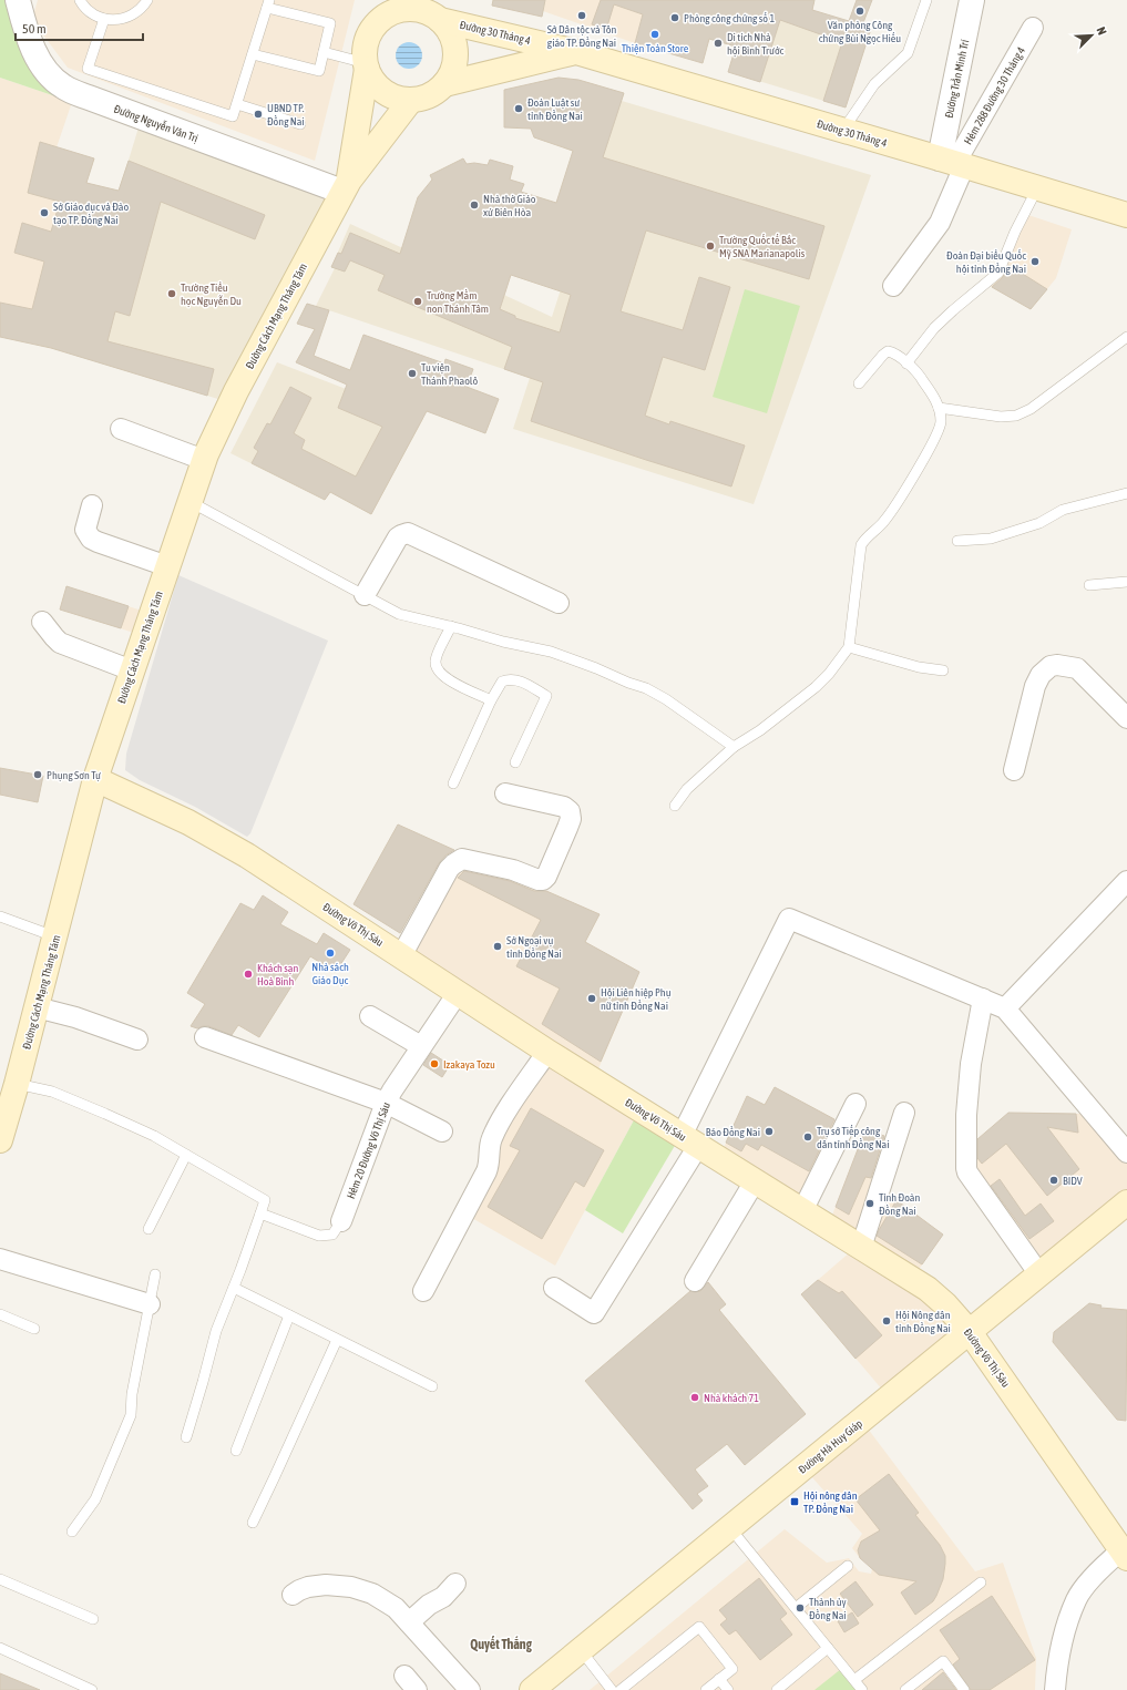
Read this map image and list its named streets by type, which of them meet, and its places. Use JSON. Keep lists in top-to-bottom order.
{
  "streets": {
    "main road": [
      "Đường 30 Tháng 4",
      "Đường Cách Mạng Tháng Tám",
      "Đường Võ Thị Sáu",
      "Đường Hà Huy Giáp"
    ],
    "street": [
      "Đường Trần Minh Trí",
      "Hẻm 288 Đường 30 Tháng 4",
      "Đường Nguyễn Văn Trị",
      "Hẻm 20 Đường Võ Thị Sáu"
    ]
  },
  "crossings": [
    ["Đường 30 Tháng 4", "Đường Trần Minh Trí"],
    ["Đường 30 Tháng 4", "Hẻm 288 Đường 30 Tháng 4"],
    ["Đường 30 Tháng 4", "Đường Cách Mạng Tháng Tám"],
    ["Đường Trần Minh Trí", "Hẻm 288 Đường 30 Tháng 4"],
    ["Đường Nguyễn Văn Trị", "Đường Cách Mạng Tháng Tám"],
    ["Đường Cách Mạng Tháng Tám", "Đường Võ Thị Sáu"],
    ["Đường Võ Thị Sáu", "Hẻm 20 Đường Võ Thị Sáu"],
    ["Đường Võ Thị Sáu", "Đường Hà Huy Giáp"]
  ],
  "districts": ["Quyết Thắng"],
  "places": {
    "other": [
      "Văn phòng Công chứng Bùi Ngọc Hiếu",
      "Sở Dân tộc và Tôn giáo TP. Đồng Nai",
      "Phòng công chứng số 1",
      "Thiện Toàn Store",
      "Di tích Nhà hội Bình Trước",
      "Đoàn Luật sư tỉnh Đồng Nai",
      "UBND TP. Đồng Nai",
      "Nhà thờ Giáo xứ Biên Hòa",
      "Sở Giáo dục và Đào tạo TP. Đồng Nai",
      "Trường Quốc tế Bắc Mỹ SNA Marianapolis",
      "Đoàn Đại biểu Quốc hội tỉnh Đồng Nai",
      "Trường Tiểu học Nguyễn Du",
      "Trường Mầm non Thánh Tâm",
      "Tu viện Thánh Phaolô",
      "Phụng Sơn Tự",
      "Sở Ngoại vụ tỉnh Đồng Nai",
      "Nhà sách Giáo Dục",
      "Khách sạn Hoà Bình",
      "Hội Liên hiệp Phụ nữ tỉnh Đồng Nai",
      "Izakaya Tozu",
      "Báo Đồng Nai",
      "Trụ sở Tiếp công dân tỉnh Đồng Nai",
      "BIDV",
      "Tỉnh Đoàn Đồng Nai",
      "Hội Nông dân tỉnh Đồng Nai",
      "Nhà khách 71",
      "Thành ủy Đồng Nai"
    ],
    "transit": ["Hội nông dân TP. Đồng Nai"]
  },
  "scale_bar": "50 m",
  "north": "top right"
}
